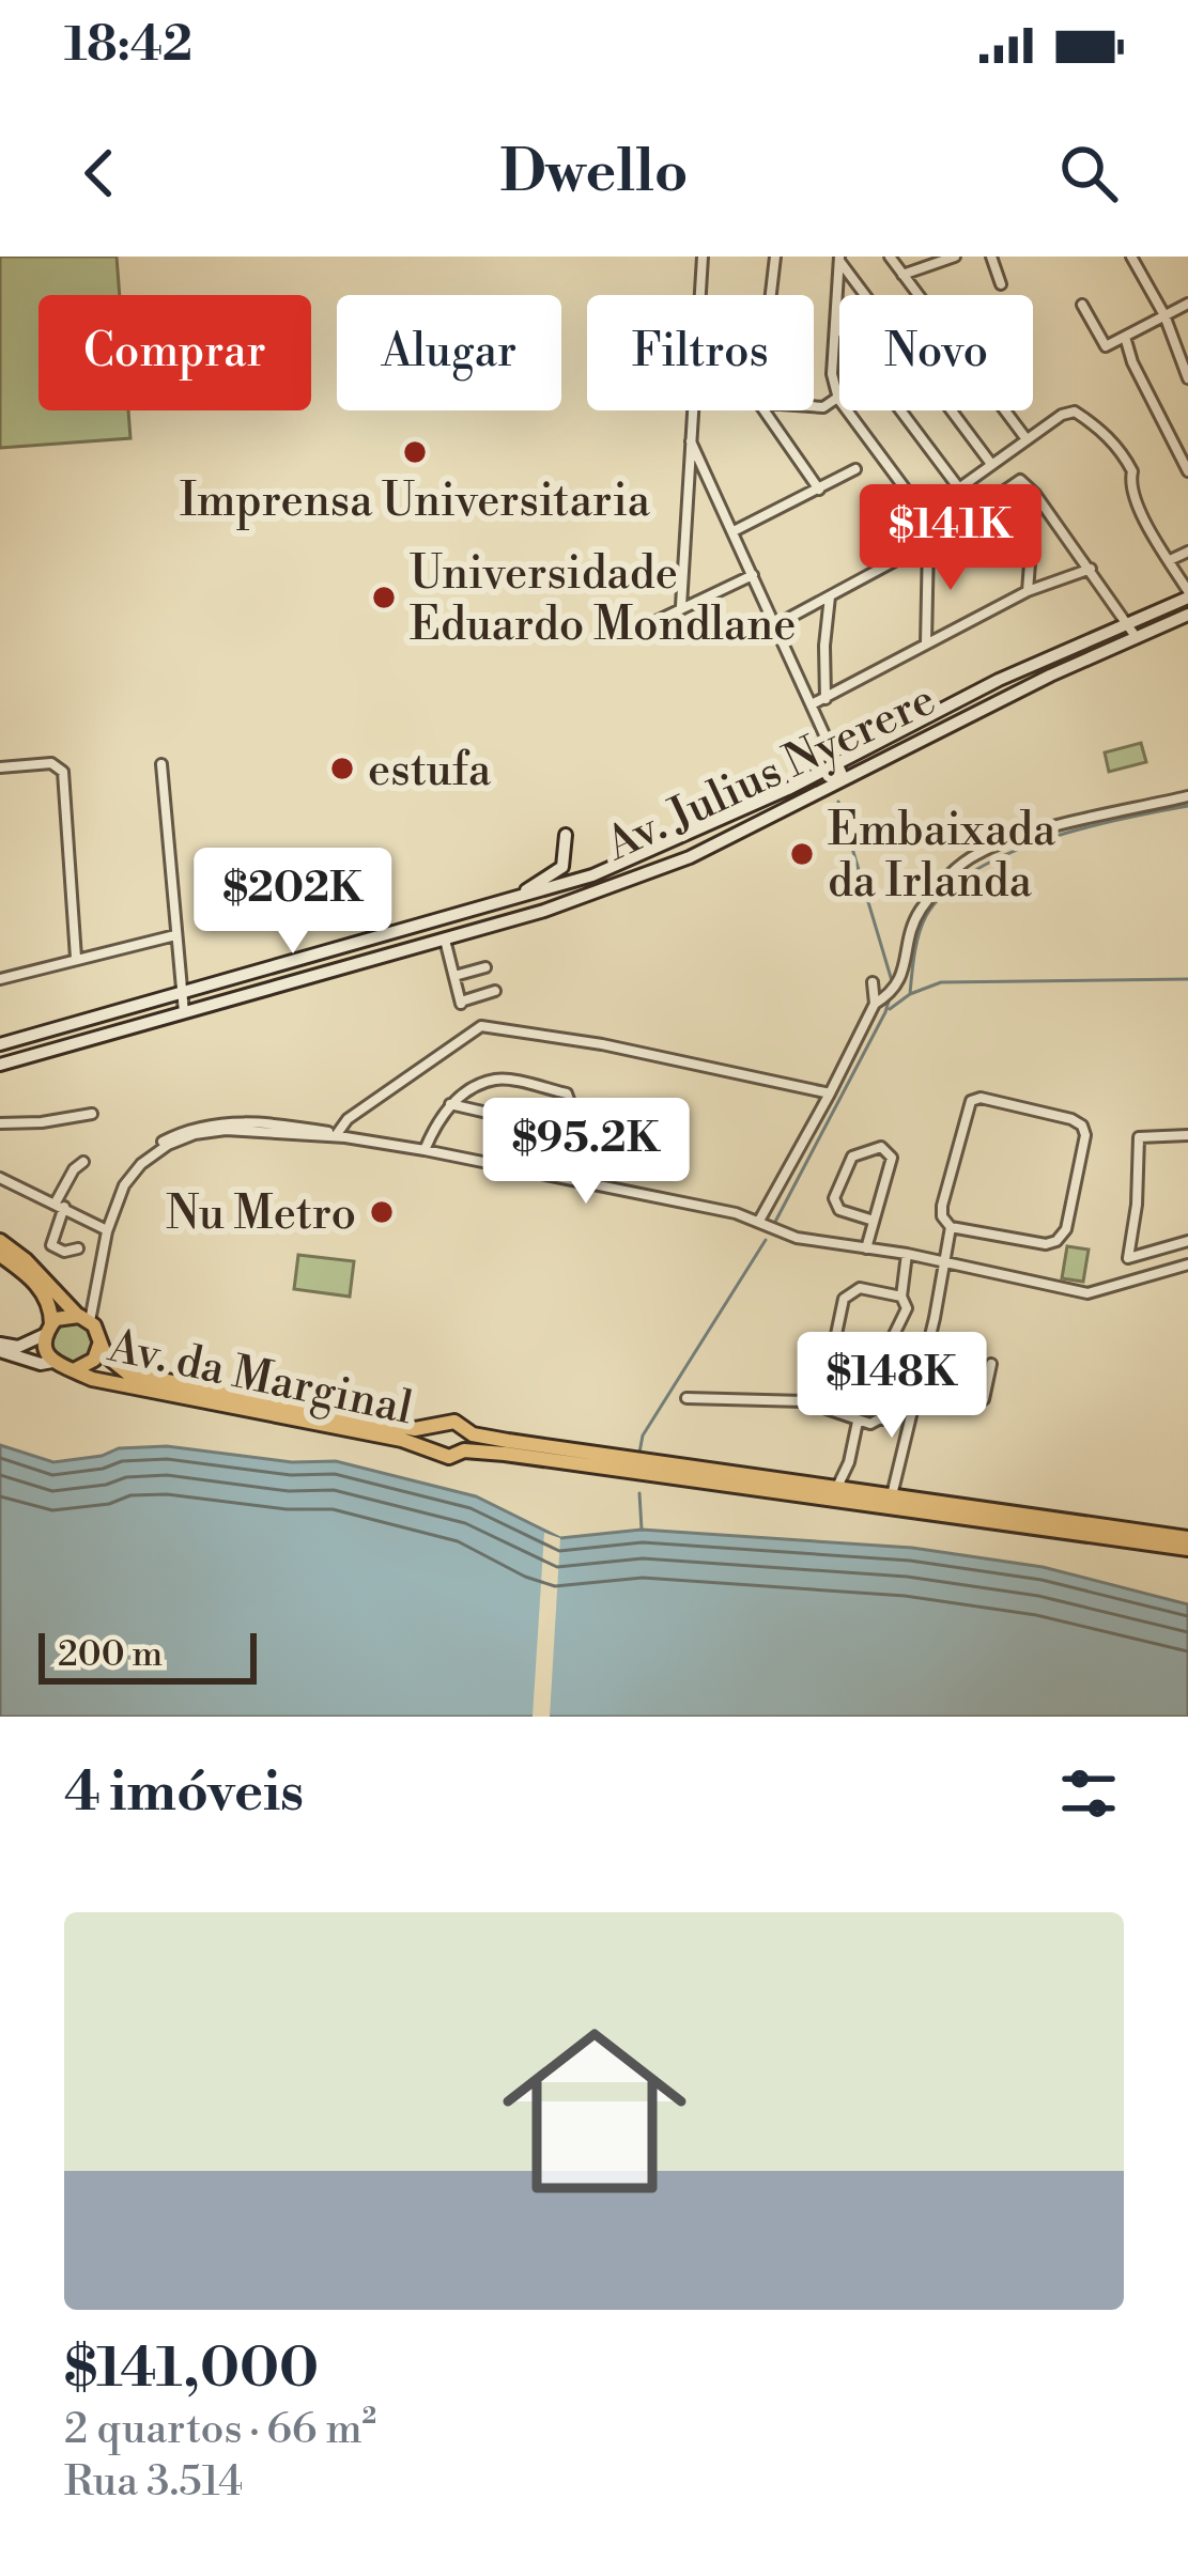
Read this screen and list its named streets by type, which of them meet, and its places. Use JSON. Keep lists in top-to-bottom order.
{
  "streets": {
    "main road": ["Av. Julius Nyerere", "Av. da Marginal"]
  },
  "places": [
    "Imprensa Universitaria",
    "Universidade Eduardo Mondlane",
    "estufa",
    "Embaixada da Irlanda",
    "Nu Metro"
  ],
  "scale_bar": "200 m",
  "page": {
    "status": "18:42",
    "header": "Dwello",
    "chip": [
      "Comprar",
      "Alugar",
      "Filtros",
      "Novo"
    ],
    "price": [
      "$141K",
      "$202K",
      "$95.2K",
      "$148K"
    ],
    "scale": "200 m",
    "heading": "4 imóveis",
    "list": [
      {
        "name": "$141,000",
        "note": "2 quartos · 66 m² · Rua 3.514"
      }
    ]
  }
}
